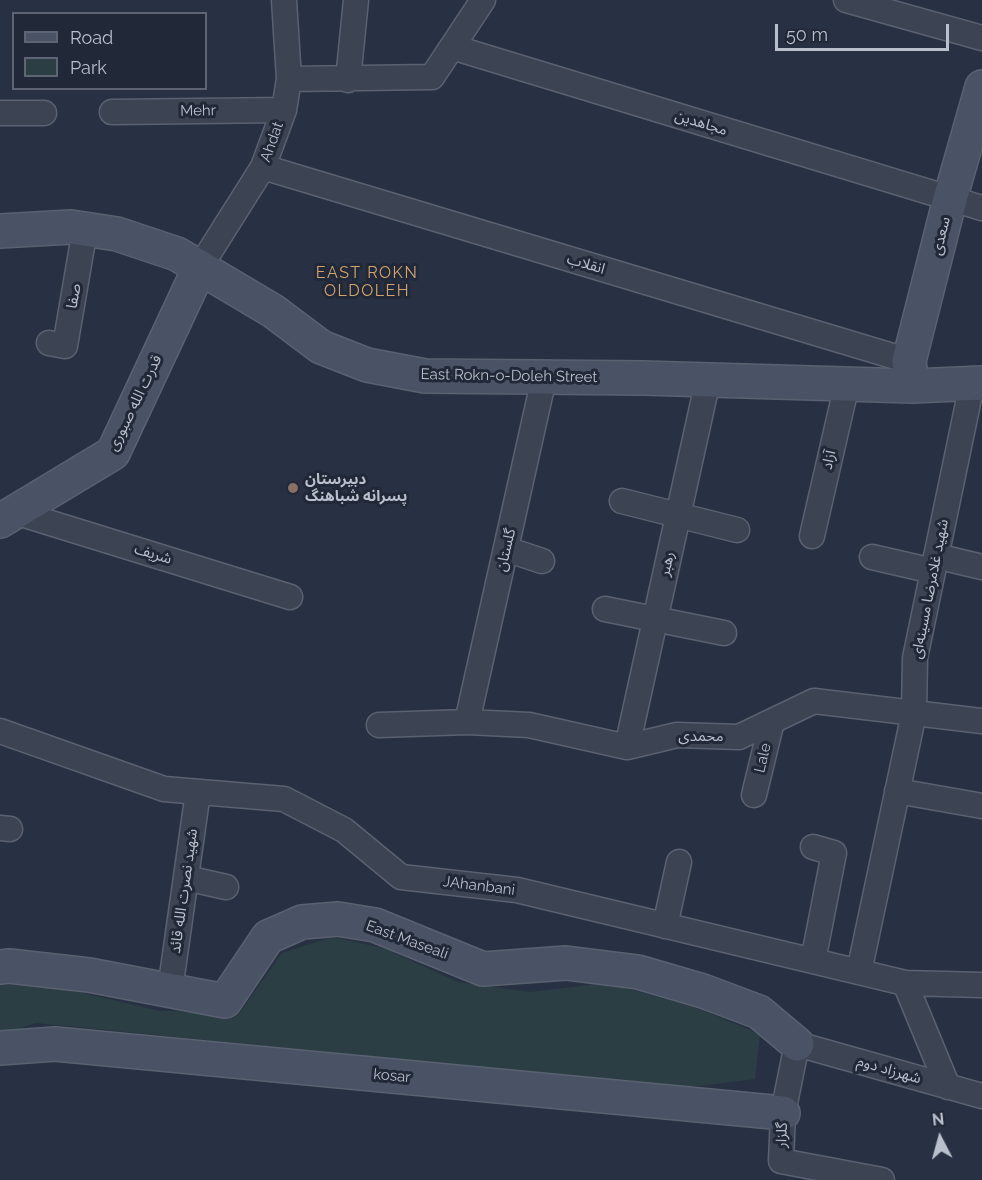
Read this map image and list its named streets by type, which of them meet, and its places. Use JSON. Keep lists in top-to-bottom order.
{
  "streets": {
    "street": [
      "Mehr",
      "مجاهدین",
      "Ahdat",
      "سعدی",
      "انقلاب",
      "صفا",
      "East Rokn-o-Doleh Street",
      "قدرت الله صبوری",
      "آزاد",
      "گلستان",
      "شریف",
      "رهبر",
      "شهید غلامرضا مسینه‌ای",
      "محمدی",
      "Lale",
      "JAhanbani",
      "شهید نصرت الله قائد",
      "East Maseali",
      "شهرزاد دوم",
      "kosar",
      "گلزار"
    ]
  },
  "crossings": [
    ["Mehr", "Ahdat"],
    ["مجاهدین", "سعدی"],
    ["Ahdat", "انقلاب"],
    ["Ahdat", "East Rokn-o-Doleh Street"],
    ["Ahdat", "قدرت الله صبوری"],
    ["سعدی", "انقلاب"],
    ["سعدی", "East Rokn-o-Doleh Street"],
    ["انقلاب", "East Rokn-o-Doleh Street"],
    ["صفا", "East Rokn-o-Doleh Street"],
    ["East Rokn-o-Doleh Street", "قدرت الله صبوری"],
    ["East Rokn-o-Doleh Street", "آزاد"],
    ["East Rokn-o-Doleh Street", "گلستان"],
    ["East Rokn-o-Doleh Street", "رهبر"],
    ["East Rokn-o-Doleh Street", "شهید غلامرضا مسینه‌ای"],
    ["قدرت الله صبوری", "شریف"],
    ["گلستان", "محمدی"],
    ["رهبر", "محمدی"],
    ["شهید غلامرضا مسینه‌ای", "محمدی"],
    ["شهید غلامرضا مسینه‌ای", "JAhanbani"],
    ["محمدی", "Lale"],
    ["JAhanbani", "شهید نصرت الله قائد"],
    ["شهید نصرت الله قائد", "East Maseali"],
    ["East Maseali", "شهرزاد دوم"],
    ["East Maseali", "گلزار"],
    ["شهرزاد دوم", "گلزار"],
    ["kosar", "گلزار"]
  ],
  "districts": ["EAST ROKN OLDOLEH"],
  "places": ["دبیرستان پسرانه شباهنگ"],
  "legend": ["Road", "Park"],
  "scale_bar": "50 m",
  "north": "top"
}
